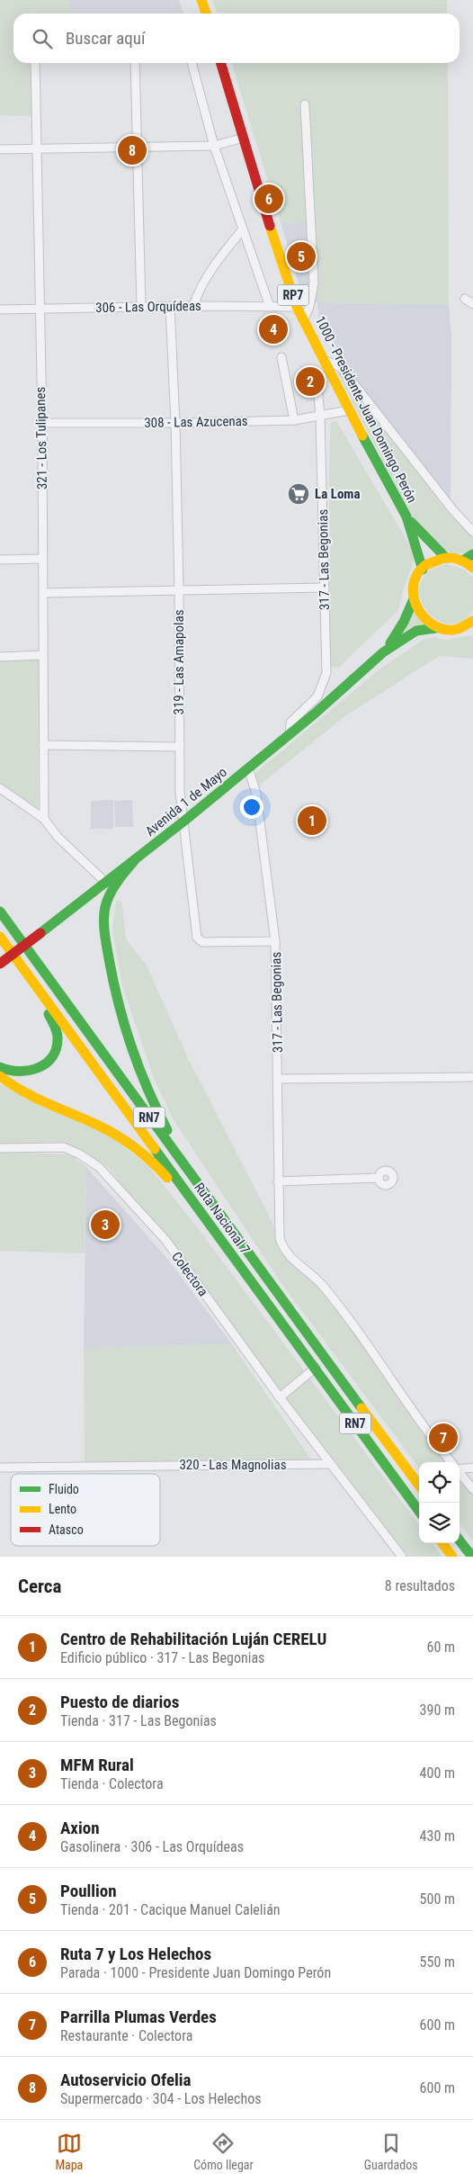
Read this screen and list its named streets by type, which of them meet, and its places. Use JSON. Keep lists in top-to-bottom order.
{
  "streets": {
    "main road": [
      "RP7",
      "1000 - Presidente Juan Domingo Perón",
      "Avenida 1 de Mayo",
      "RN7",
      "Ruta Nacional 7"
    ],
    "street": [
      "306 - Las Orquídeas",
      "308 - Las Azucenas",
      "321 - Los Tulipanes",
      "317 - Las Begonias",
      "319 - Las Amapolas",
      "Colectora",
      "320 - Las Magnolias"
    ]
  },
  "crossings": [
    ["RP7", "1000 - Presidente Juan Domingo Perón"],
    ["RP7", "Avenida 1 de Mayo"],
    ["306 - Las Orquídeas", "1000 - Presidente Juan Domingo Perón"],
    ["306 - Las Orquídeas", "321 - Los Tulipanes"],
    ["306 - Las Orquídeas", "319 - Las Amapolas"],
    ["1000 - Presidente Juan Domingo Perón", "308 - Las Azucenas"],
    ["308 - Las Azucenas", "321 - Los Tulipanes"],
    ["308 - Las Azucenas", "317 - Las Begonias"],
    ["308 - Las Azucenas", "319 - Las Amapolas"],
    ["317 - Las Begonias", "319 - Las Amapolas"],
    ["317 - Las Begonias", "Avenida 1 de Mayo"],
    ["319 - Las Amapolas", "Avenida 1 de Mayo"],
    ["Colectora", "320 - Las Magnolias"]
  ],
  "places": {
    "supermarket": ["La Loma"]
  },
  "legend": ["Fluido", "Lento", "Atasco"],
  "page": {
    "search": "Buscar aquí",
    "pins": [
      "8",
      "6",
      "5",
      "4",
      "2",
      "1",
      "3",
      "7"
    ],
    "heading": ["Cerca", "8 resultados"],
    "list": [
      {
        "mark": "1",
        "name": "Centro de Rehabilitación Luján CERELU",
        "note": "Edificio público · 317 - Las Begonias",
        "value": "60 m"
      },
      {
        "mark": "2",
        "name": "Puesto de diarios",
        "note": "Tienda · 317 - Las Begonias",
        "value": "390 m"
      },
      {
        "mark": "3",
        "name": "MFM Rural",
        "note": "Tienda · Colectora",
        "value": "400 m"
      },
      {
        "mark": "4",
        "name": "Axion",
        "note": "Gasolinera · 306 - Las Orquídeas",
        "value": "430 m"
      },
      {
        "mark": "5",
        "name": "Poullion",
        "note": "Tienda · 201 - Cacique Manuel Calelián",
        "value": "500 m"
      },
      {
        "mark": "6",
        "name": "Ruta 7 y Los Helechos",
        "note": "Parada · 1000 - Presidente Juan Domingo Perón",
        "value": "550 m"
      },
      {
        "mark": "7",
        "name": "Parrilla Plumas Verdes",
        "note": "Restaurante · Colectora",
        "value": "600 m"
      },
      {
        "mark": "8",
        "name": "Autoservicio Ofelia",
        "note": "Supermercado · 304 - Los Helechos",
        "value": "600 m"
      }
    ],
    "nav": ["Mapa", "Cómo llegar", "Guardados"]
  }
}
